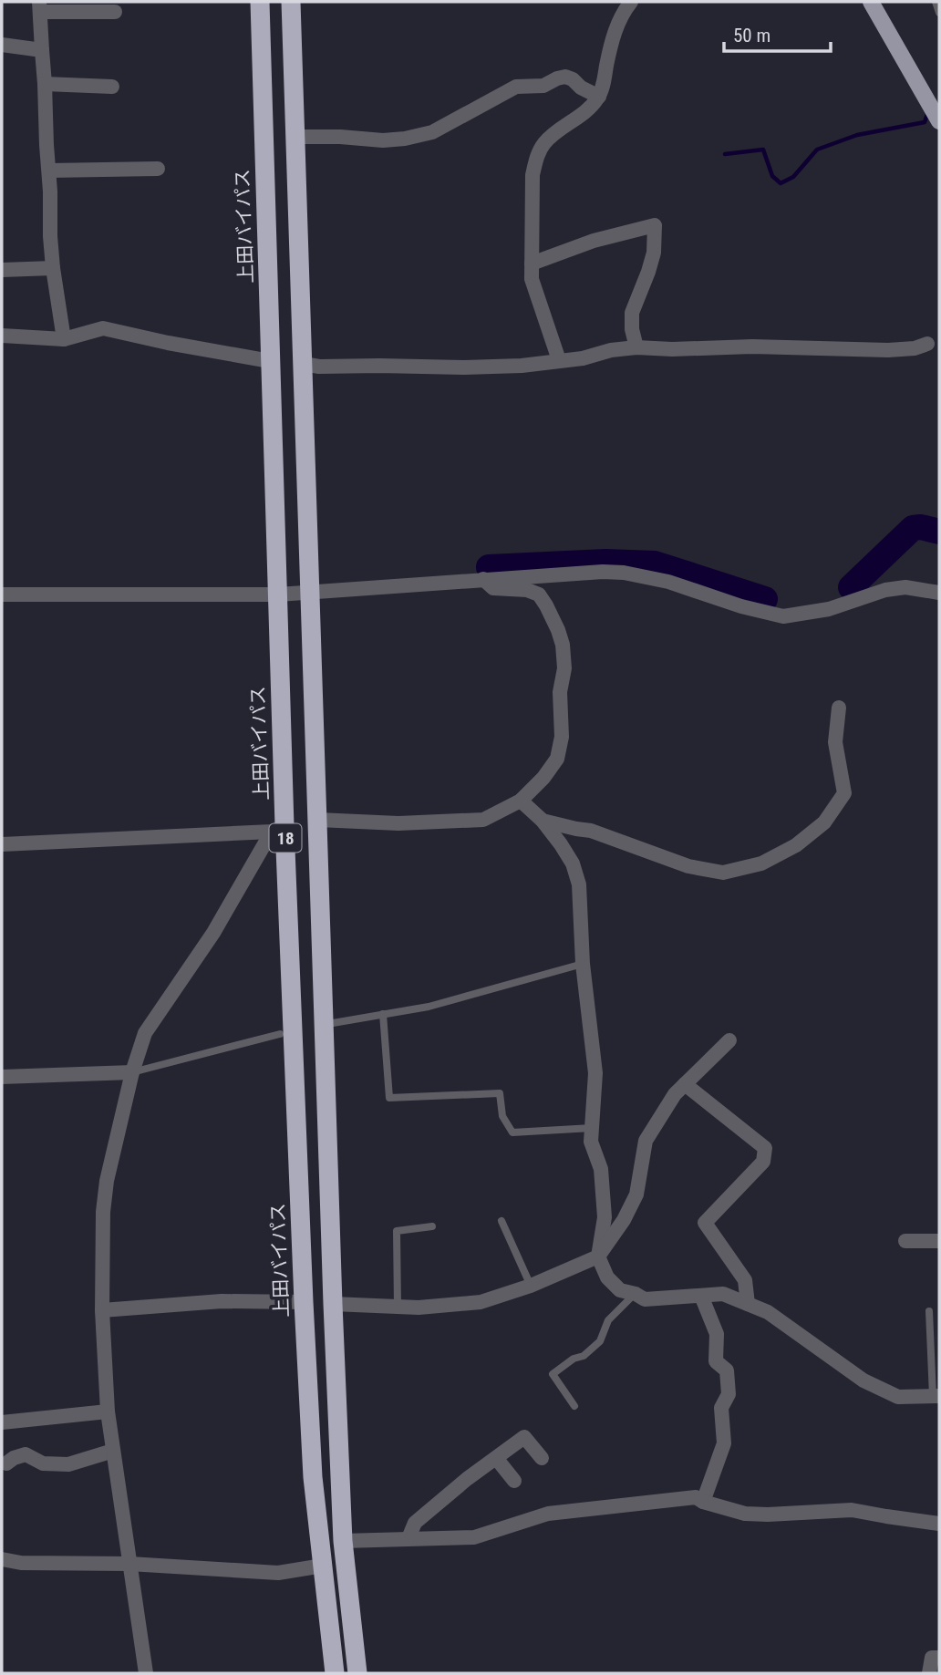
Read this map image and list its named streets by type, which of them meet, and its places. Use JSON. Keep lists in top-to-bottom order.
{
  "streets": {
    "highway": ["上田バイパス", "18"]
  },
  "scale_bar": "50 m"
}
